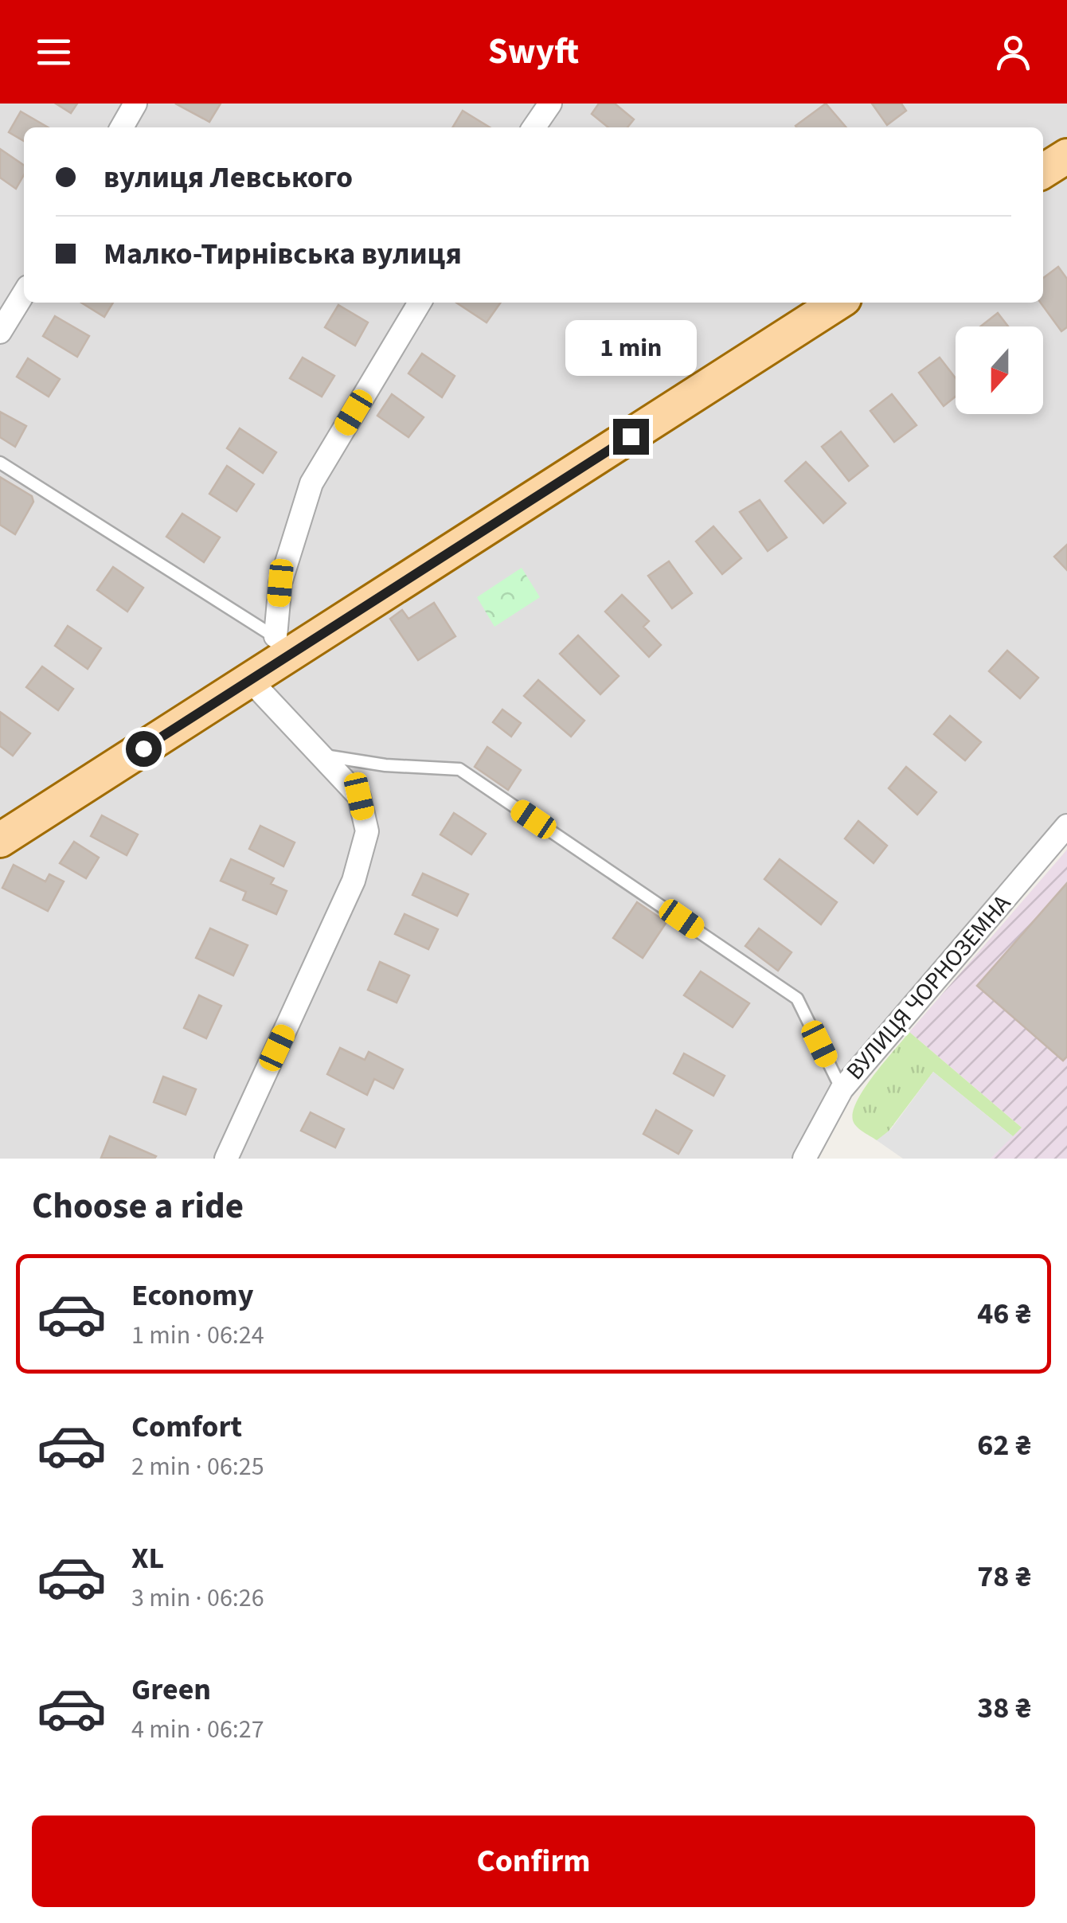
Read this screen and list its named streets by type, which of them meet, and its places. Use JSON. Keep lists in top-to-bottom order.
{
  "streets": {
    "street": ["ВУЛИЦЯ ЧОРНОЗЕМНА"]
  },
  "north": "bottom",
  "page": {
    "header": "Swyft",
    "banner": ["вулиця Левського", "Малко-Тирнівська вулиця"],
    "bubble": "1 min",
    "heading": "Choose a ride",
    "list": [
      {
        "name": "Economy",
        "note": "1 min · 06:24",
        "value": "46 ₴"
      },
      {
        "name": "Comfort",
        "note": "2 min · 06:25",
        "value": "62 ₴"
      },
      {
        "name": "XL",
        "note": "3 min · 06:26",
        "value": "78 ₴"
      },
      {
        "name": "Green",
        "note": "4 min · 06:27",
        "value": "38 ₴"
      }
    ],
    "buttons": "Confirm"
  }
}
